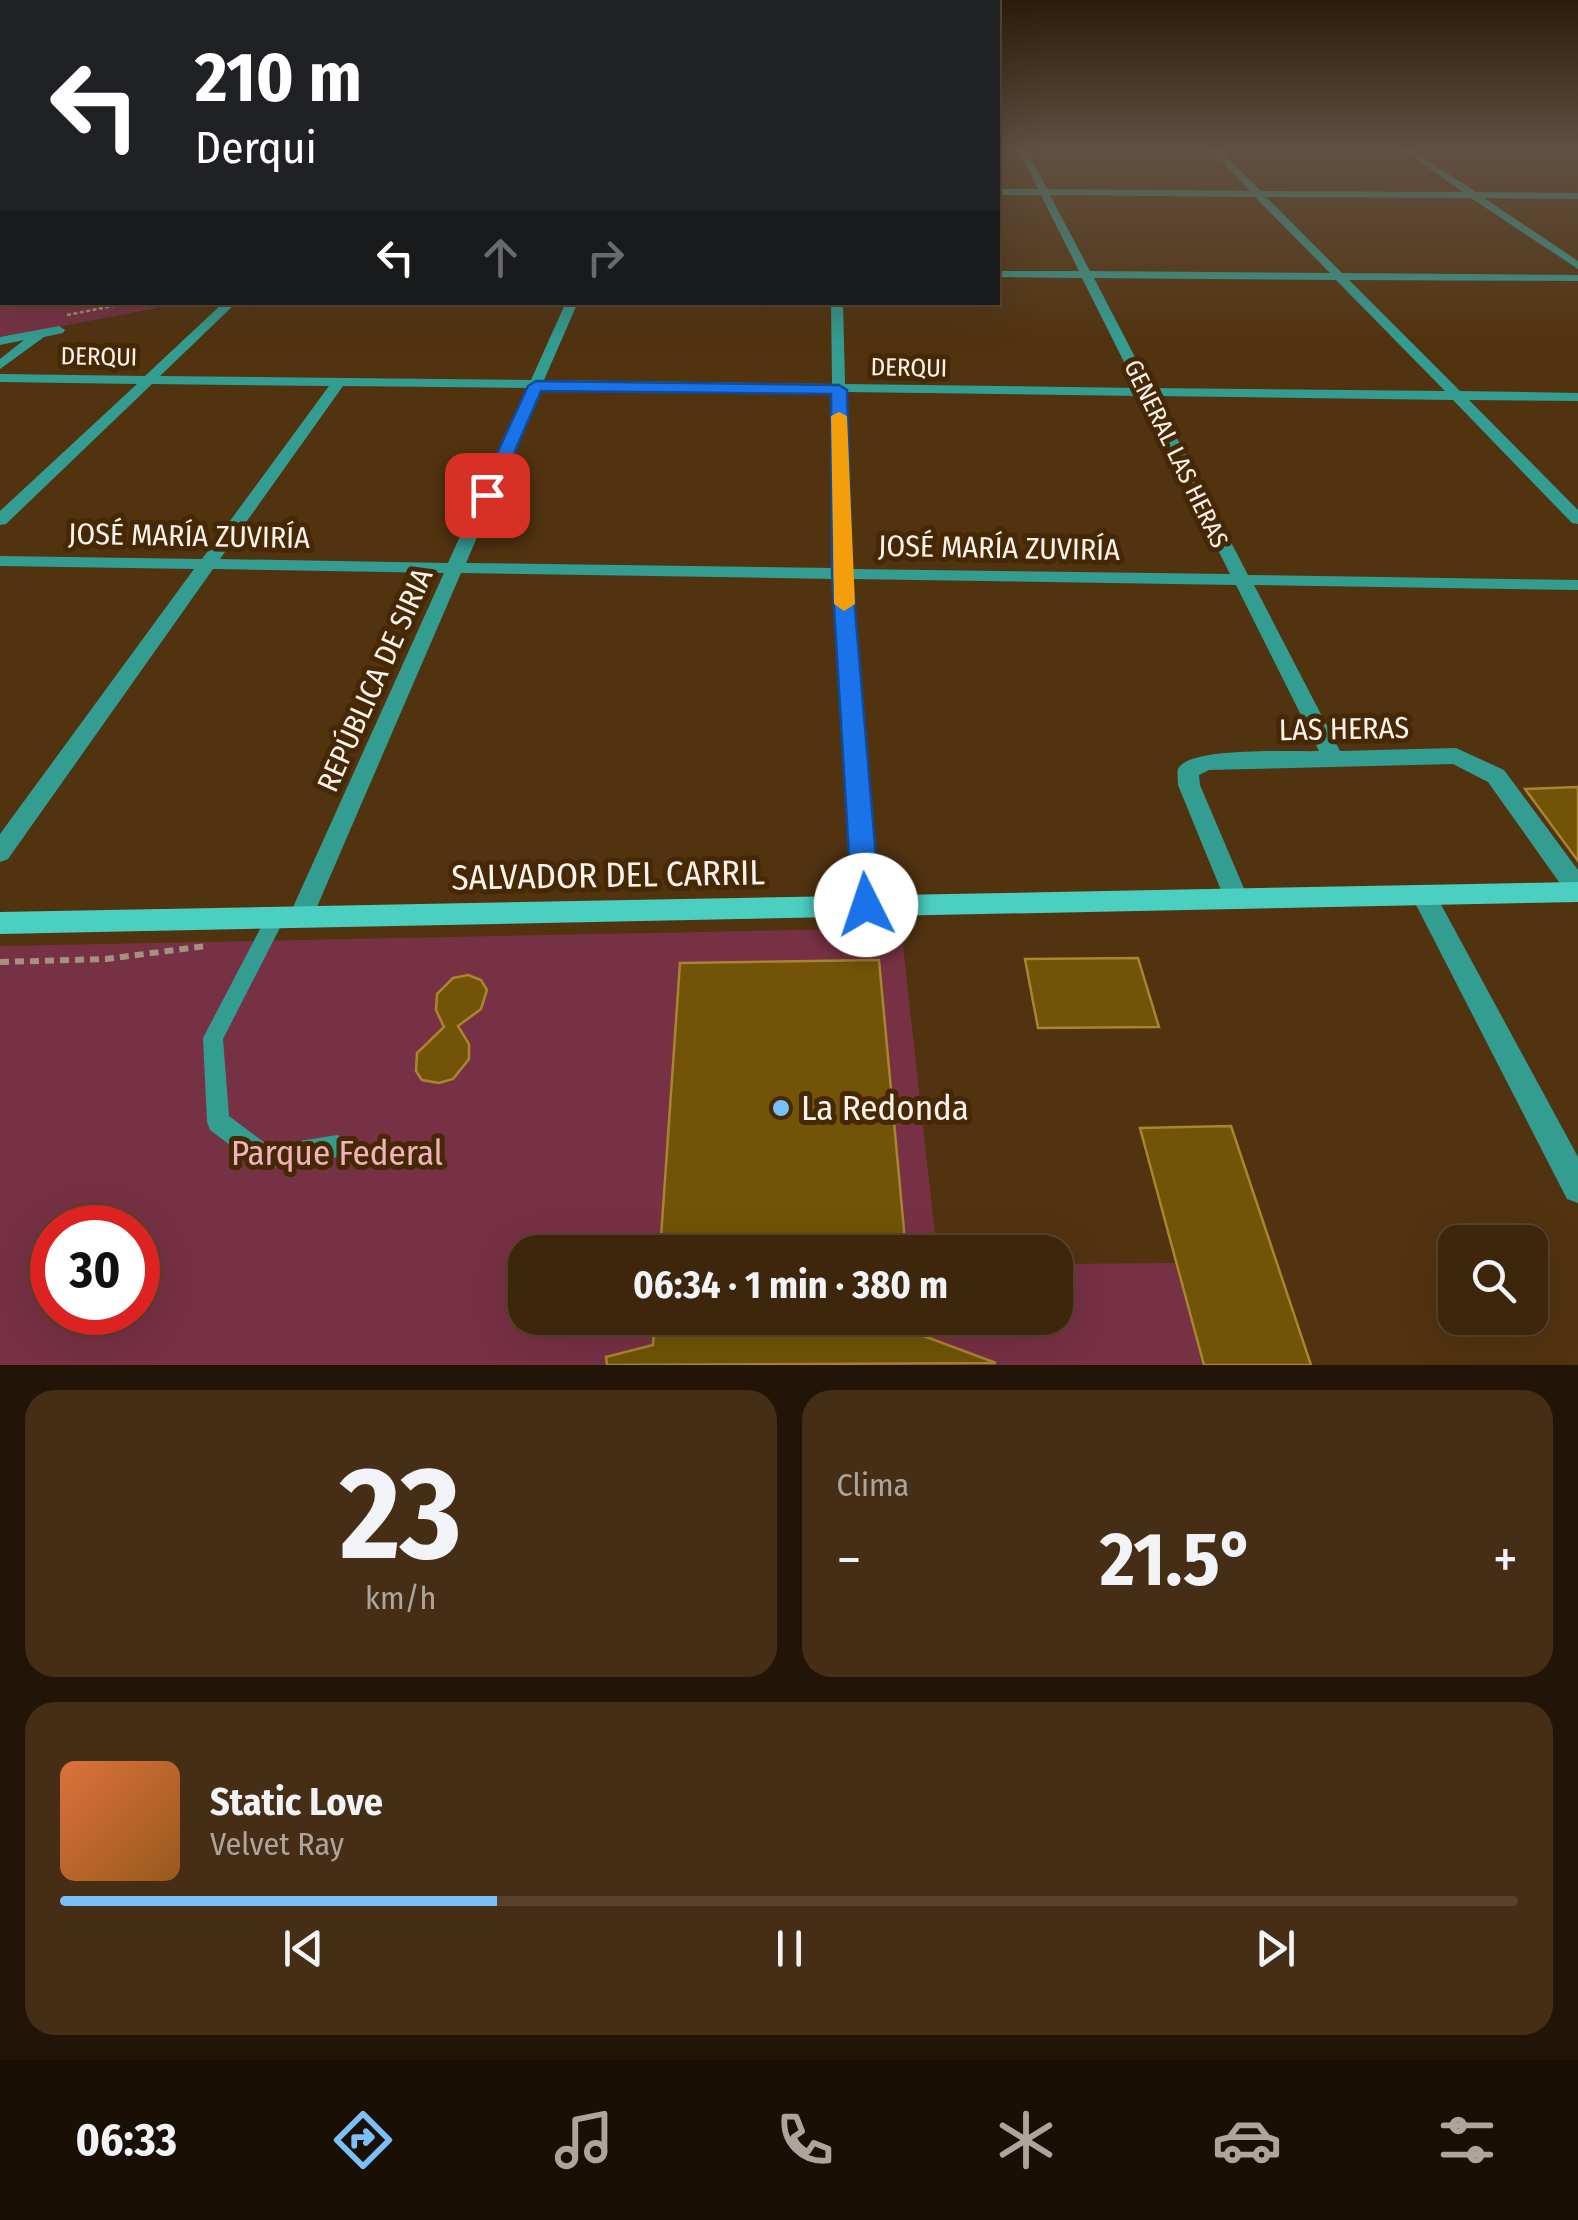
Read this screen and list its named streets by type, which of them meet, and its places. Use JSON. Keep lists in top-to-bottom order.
{
  "streets": {
    "main road": ["SALVADOR DEL CARRIL"],
    "street": [
      "DERQUI",
      "GENERAL LAS HERAS",
      "JOSÉ MARÍA ZUVIRÍA",
      "REPÚBLICA DE SIRIA",
      "LAS HERAS"
    ]
  },
  "crossings": [
    ["DERQUI", "GENERAL LAS HERAS"],
    ["DERQUI", "REPÚBLICA DE SIRIA"],
    ["GENERAL LAS HERAS", "JOSÉ MARÍA ZUVIRÍA"],
    ["GENERAL LAS HERAS", "LAS HERAS"],
    ["JOSÉ MARÍA ZUVIRÍA", "REPÚBLICA DE SIRIA"],
    ["REPÚBLICA DE SIRIA", "SALVADOR DEL CARRIL"],
    ["LAS HERAS", "SALVADOR DEL CARRIL"]
  ],
  "parks": ["Parque Federal"],
  "places": ["La Redonda"],
  "page": {
    "turn": ["210 m", "Derqui"],
    "limit": "30",
    "trip": "06:34 · 1 min · 380 m",
    "tile": [
      ["23", "km/h"],
      "Clima"
    ],
    "heat": ["−", "21.5°", "+"],
    "song": ["Static Love", "Velvet Ray"],
    "tabs": "06:33"
  }
}
